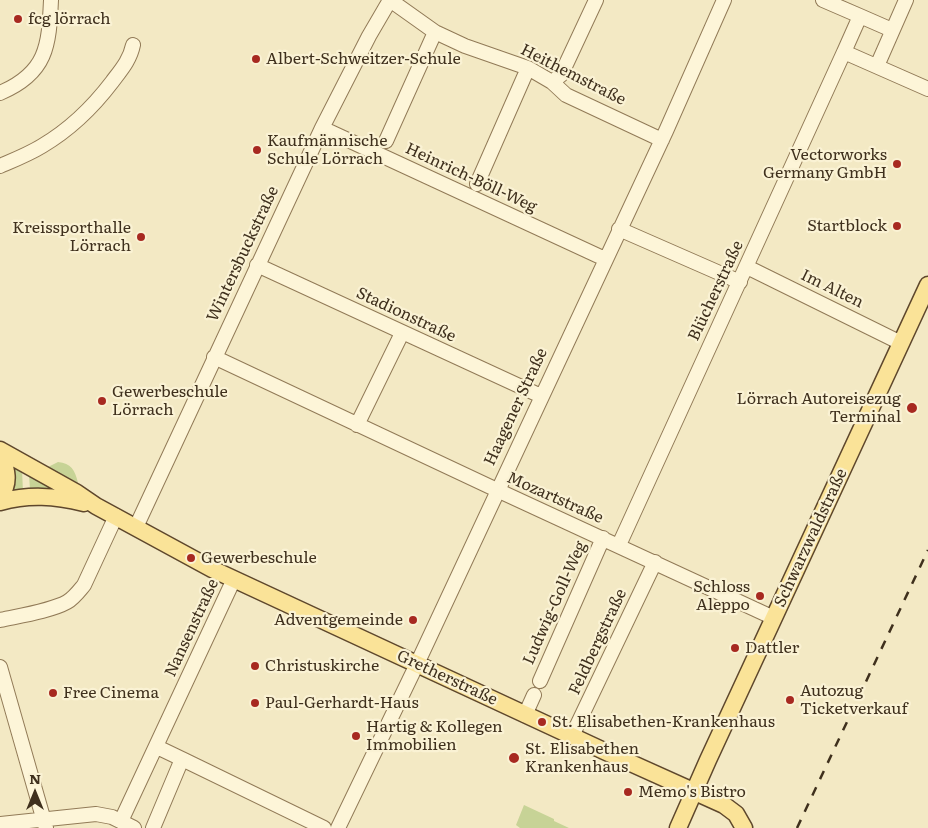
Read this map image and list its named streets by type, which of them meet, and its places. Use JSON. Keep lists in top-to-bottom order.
{
  "streets": {
    "main road": ["Schwarzwaldstraße", "Gretherstraße"],
    "street": [
      "Heithemstraße",
      "Heinrich-Böll-Weg",
      "Wintersbuckstraße",
      "Im Alten",
      "Blücherstraße",
      "Stadionstraße",
      "Haagener Straße",
      "Mozartstraße",
      "Ludwig-Goll-Weg",
      "Nansenstraße",
      "Feldbergstraße"
    ]
  },
  "crossings": [
    ["Heithemstraße", "Wintersbuckstraße"],
    ["Heithemstraße", "Haagener Straße"],
    ["Heinrich-Böll-Weg", "Wintersbuckstraße"],
    ["Heinrich-Böll-Weg", "Haagener Straße"],
    ["Wintersbuckstraße", "Stadionstraße"],
    ["Wintersbuckstraße", "Mozartstraße"],
    ["Wintersbuckstraße", "Gretherstraße"],
    ["Im Alten", "Blücherstraße"],
    ["Im Alten", "Schwarzwaldstraße"],
    ["Blücherstraße", "Mozartstraße"],
    ["Stadionstraße", "Haagener Straße"],
    ["Haagener Straße", "Mozartstraße"],
    ["Haagener Straße", "Gretherstraße"],
    ["Mozartstraße", "Schwarzwaldstraße"],
    ["Mozartstraße", "Ludwig-Goll-Weg"],
    ["Mozartstraße", "Feldbergstraße"],
    ["Schwarzwaldstraße", "Gretherstraße"],
    ["Nansenstraße", "Gretherstraße"],
    ["Feldbergstraße", "Gretherstraße"]
  ],
  "places": [
    "fcg lörrach",
    "Albert-Schweitzer-Schule",
    "Kaufmännische Schule Lörrach",
    "Vectorworks Germany GmbH",
    "Startblock",
    "Kreissporthalle Lörrach",
    "Gewerbeschule Lörrach",
    "Lörrach Autoreisezug Terminal",
    "Gewerbeschule",
    "Schloss Aleppo",
    "Adventgemeinde",
    "Dattler",
    "Christuskirche",
    "Free Cinema",
    "Autozug Ticketverkauf",
    "Paul-Gerhardt-Haus",
    "St. Elisabethen-Krankenhaus",
    "Hartig & Kollegen Immobilien",
    "St. Elisabethen Krankenhaus",
    "Memo's Bistro"
  ],
  "north": "top"
}
